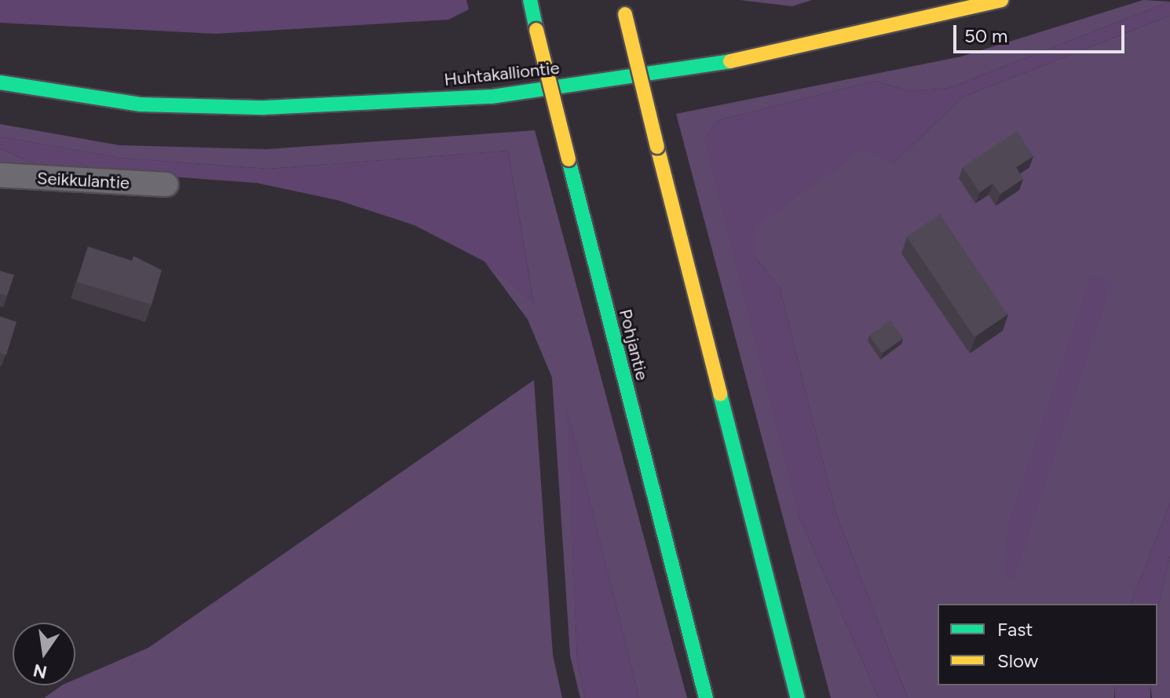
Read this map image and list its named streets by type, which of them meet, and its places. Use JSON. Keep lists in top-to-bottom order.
{
  "streets": {
    "main road": ["Huhtakalliontie", "Pohjantie"],
    "street": ["Seikkulantie"]
  },
  "legend": ["Fast", "Slow"],
  "scale_bar": "50 m",
  "north": "bottom"
}
